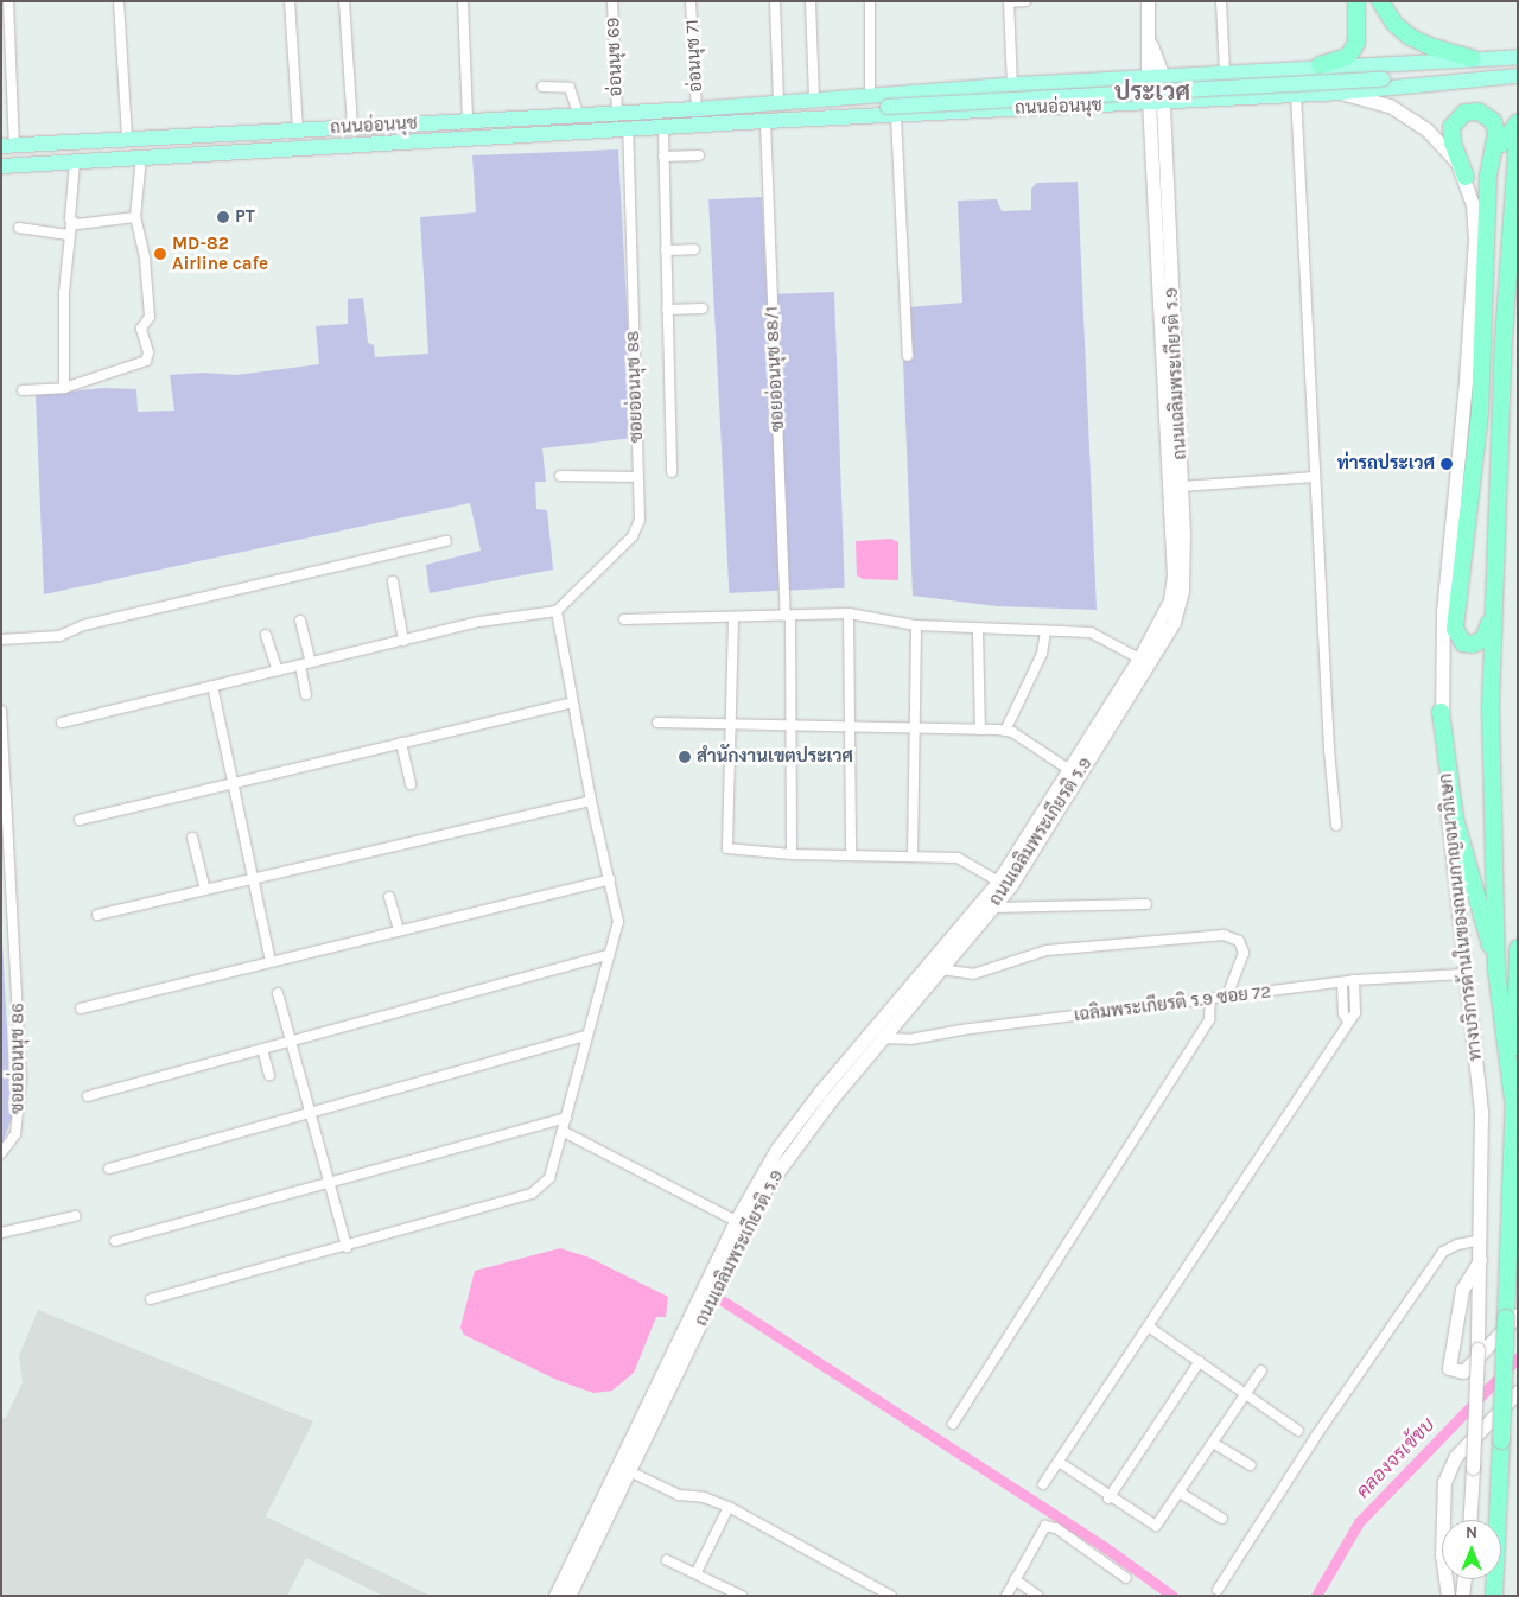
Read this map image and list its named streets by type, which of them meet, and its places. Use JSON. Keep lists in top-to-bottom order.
{
  "streets": {
    "main road": ["ถนนอ่อนนุช", "ถนนเฉลิมพระเกียรติ ร.9", "ทางบริการด้านในของถนนกาญจนาภิเษก"],
    "street": [
      "อ่อนนุช 71",
      "อ่อนนุช 69",
      "ซอยอ่อนนุช 88/1",
      "ซอยอ่อนนุช 88",
      "เฉลิมพระเกียรติ ร.9 ซอย 72",
      "ซอยอ่อนนุช 86"
    ]
  },
  "crossings": [
    ["อ่อนนุช 71", "ถนนอ่อนนุช"],
    ["อ่อนนุช 69", "ถนนอ่อนนุช"],
    ["ถนนอ่อนนุช", "ซอยอ่อนนุช 88/1"],
    ["ถนนอ่อนนุช", "ถนนเฉลิมพระเกียรติ ร.9"],
    ["ถนนอ่อนนุช", "ซอยอ่อนนุช 88"],
    ["ถนนอ่อนนุช", "ทางบริการด้านในของถนนกาญจนาภิเษก"],
    ["ถนนเฉลิมพระเกียรติ ร.9", "เฉลิมพระเกียรติ ร.9 ซอย 72"],
    ["ทางบริการด้านในของถนนกาญจนาภิเษก", "เฉลิมพระเกียรติ ร.9 ซอย 72"]
  ],
  "districts": ["ประเวศ"],
  "water": ["คลองจรเข้ขบ"],
  "places": [
    "PT",
    "MD-82 Airline cafe",
    "ท่ารถประเวศ",
    "สำนักงานเขตประเวศ"
  ],
  "north": "top"
}
